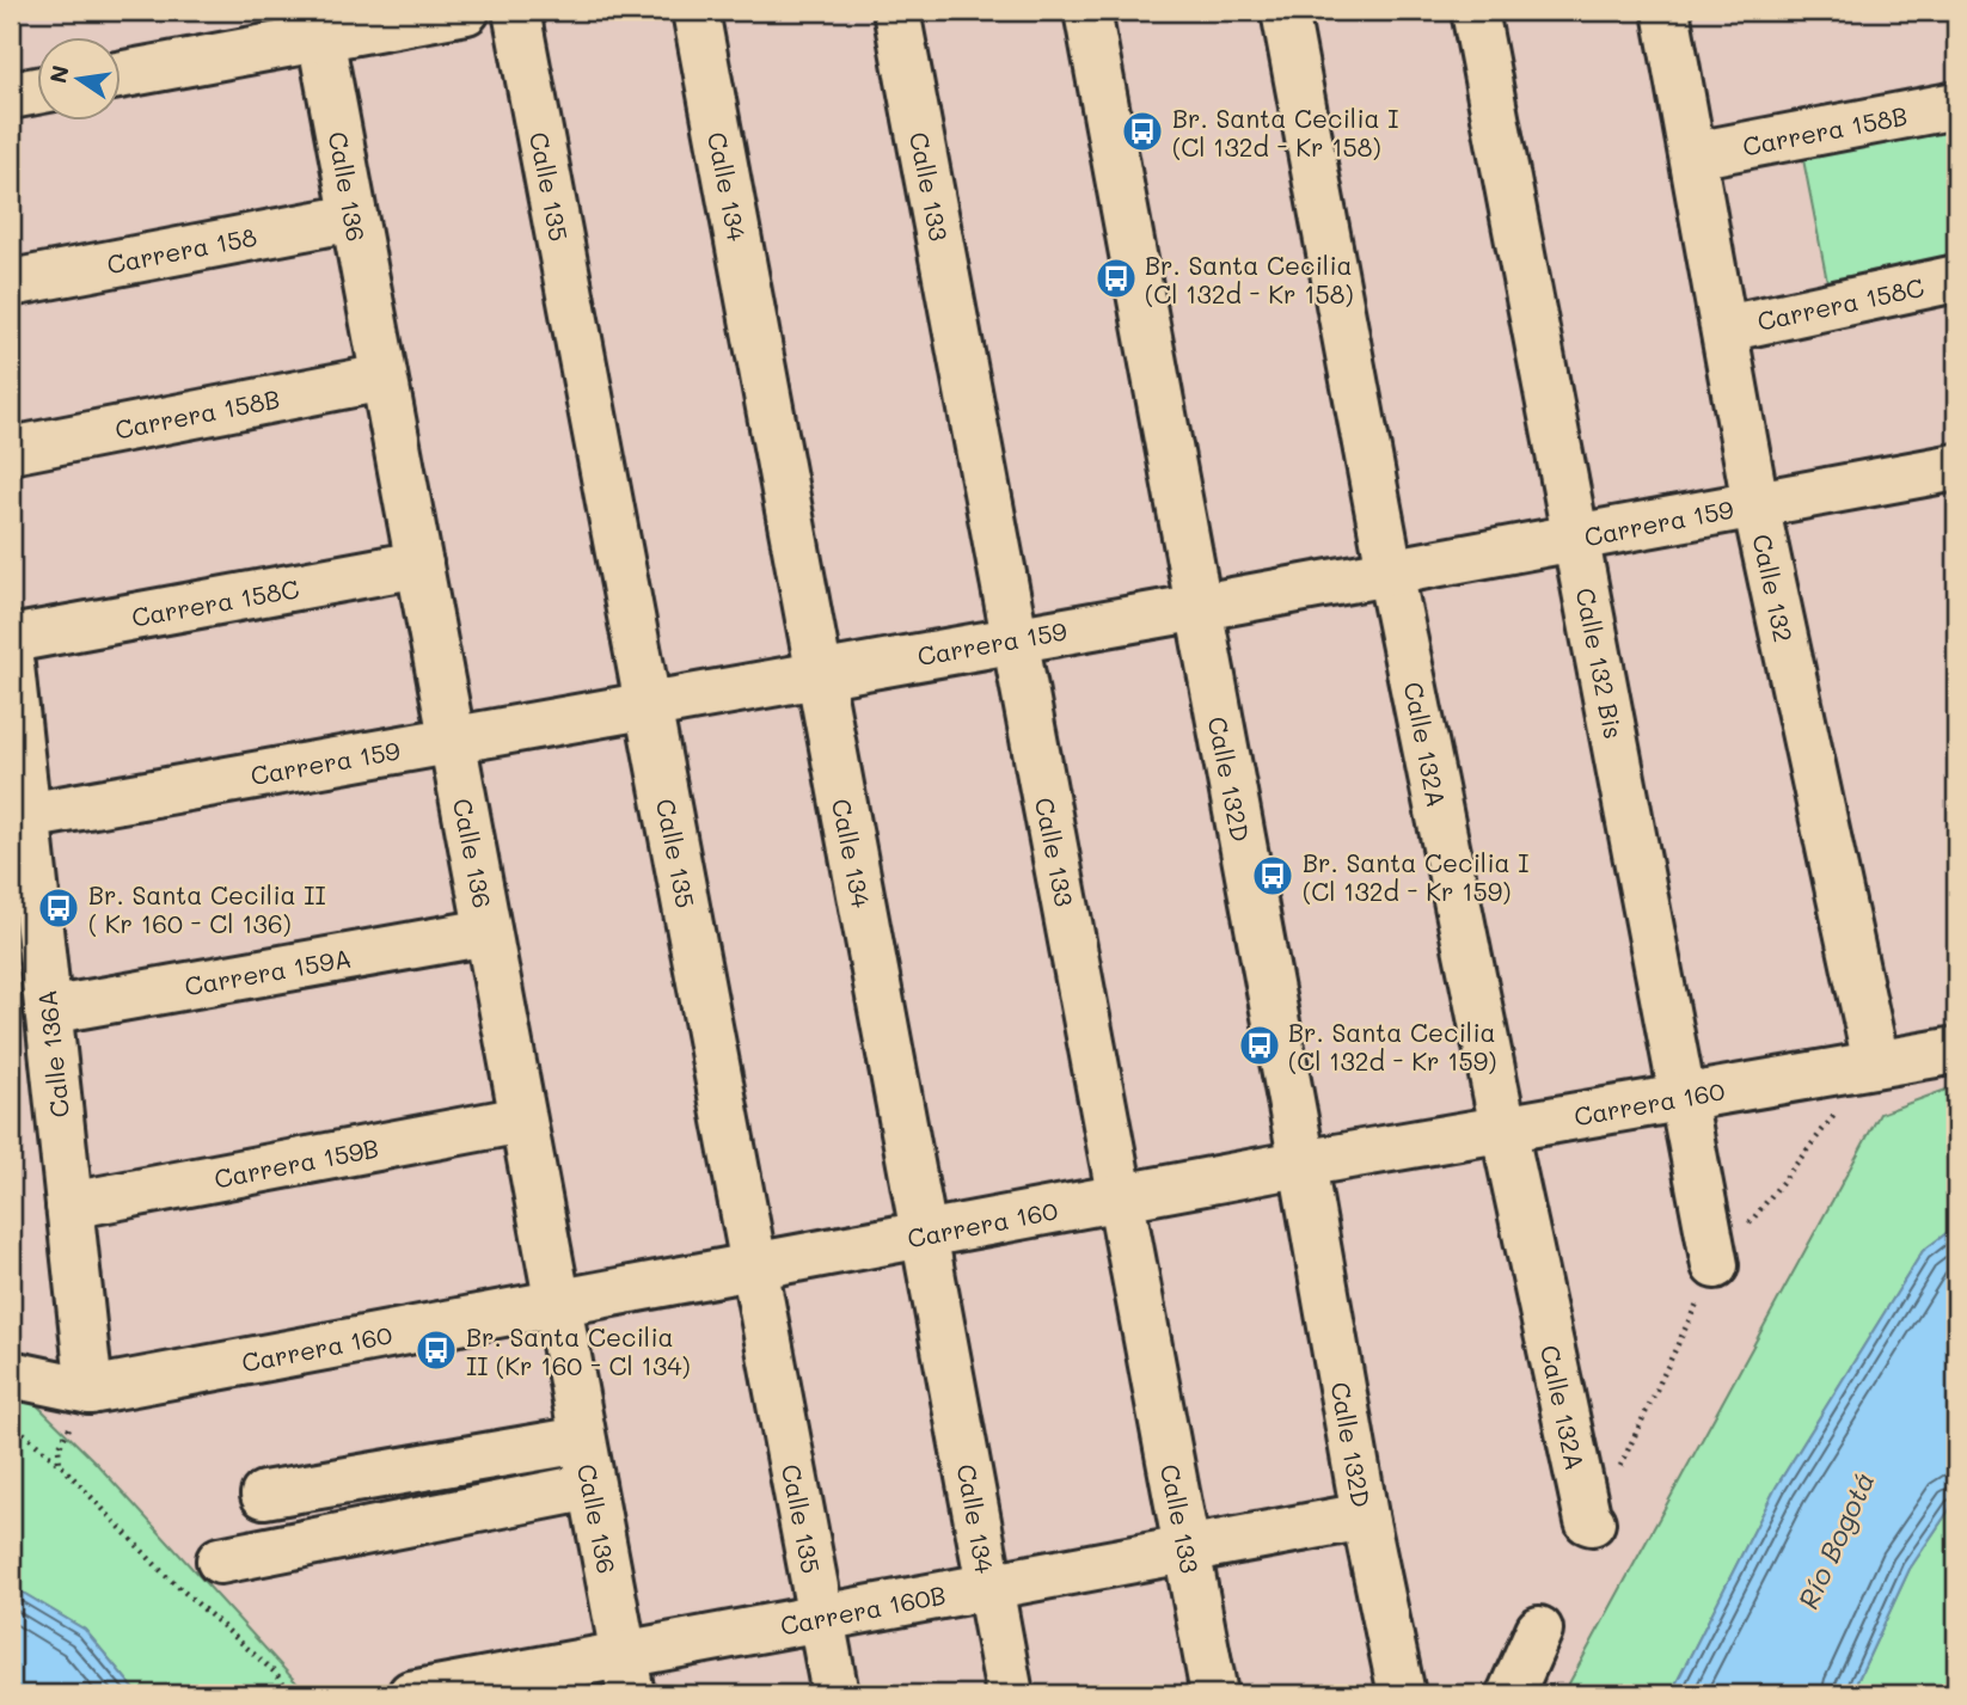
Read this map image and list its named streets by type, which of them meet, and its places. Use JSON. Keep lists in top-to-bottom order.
{
  "streets": {
    "street": [
      "Carrera 158B",
      "Calle 136",
      "Calle 135",
      "Calle 134",
      "Calle 133",
      "Carrera 158",
      "Carrera 158C",
      "Carrera 159",
      "Calle 132",
      "Calle 132 Bis",
      "Calle 132A",
      "Calle 132D",
      "Carrera 159A",
      "Calle 136A",
      "Carrera 160",
      "Carrera 159B",
      "Carrera 160B"
    ]
  },
  "crossings": [
    ["Carrera 158B", "Calle 136"],
    ["Carrera 158B", "Calle 132"],
    ["Calle 136", "Carrera 158"],
    ["Calle 136", "Carrera 158C"],
    ["Calle 136", "Carrera 159"],
    ["Calle 136", "Carrera 159A"],
    ["Calle 136", "Carrera 160"],
    ["Calle 136", "Carrera 159B"],
    ["Calle 136", "Carrera 160B"],
    ["Calle 135", "Carrera 159"],
    ["Calle 135", "Carrera 160"],
    ["Calle 135", "Carrera 160B"],
    ["Calle 134", "Carrera 159"],
    ["Calle 134", "Carrera 160"],
    ["Calle 134", "Carrera 160B"],
    ["Calle 133", "Carrera 159"],
    ["Calle 133", "Carrera 160"],
    ["Calle 133", "Carrera 160B"],
    ["Carrera 158C", "Calle 132"],
    ["Carrera 159", "Calle 132"],
    ["Carrera 159", "Calle 132 Bis"],
    ["Carrera 159", "Calle 132A"],
    ["Carrera 159", "Calle 132D"],
    ["Carrera 159", "Calle 136A"],
    ["Calle 132", "Carrera 160"],
    ["Calle 132 Bis", "Carrera 160"],
    ["Calle 132A", "Carrera 160"],
    ["Calle 132D", "Carrera 160"],
    ["Calle 132D", "Carrera 160B"],
    ["Carrera 159A", "Calle 136A"],
    ["Calle 136A", "Carrera 160"],
    ["Calle 136A", "Carrera 159B"]
  ],
  "water": ["Río Bogotá"],
  "places": {
    "bus stop": [
      "Br. Santa Cecilia I (Cl 132d - Kr 158)",
      "Br. Santa Cecilia (Cl 132d - Kr 158)",
      "Br. Santa Cecilia I (Cl 132d - Kr 159)",
      "Br. Santa Cecilia II ( Kr 160 - Cl 136)",
      "Br. Santa Cecilia (Cl 132d - Kr 159)",
      "Br. Santa Cecilia II (Kr 160 - Cl 134)"
    ]
  },
  "north": "left"
}
